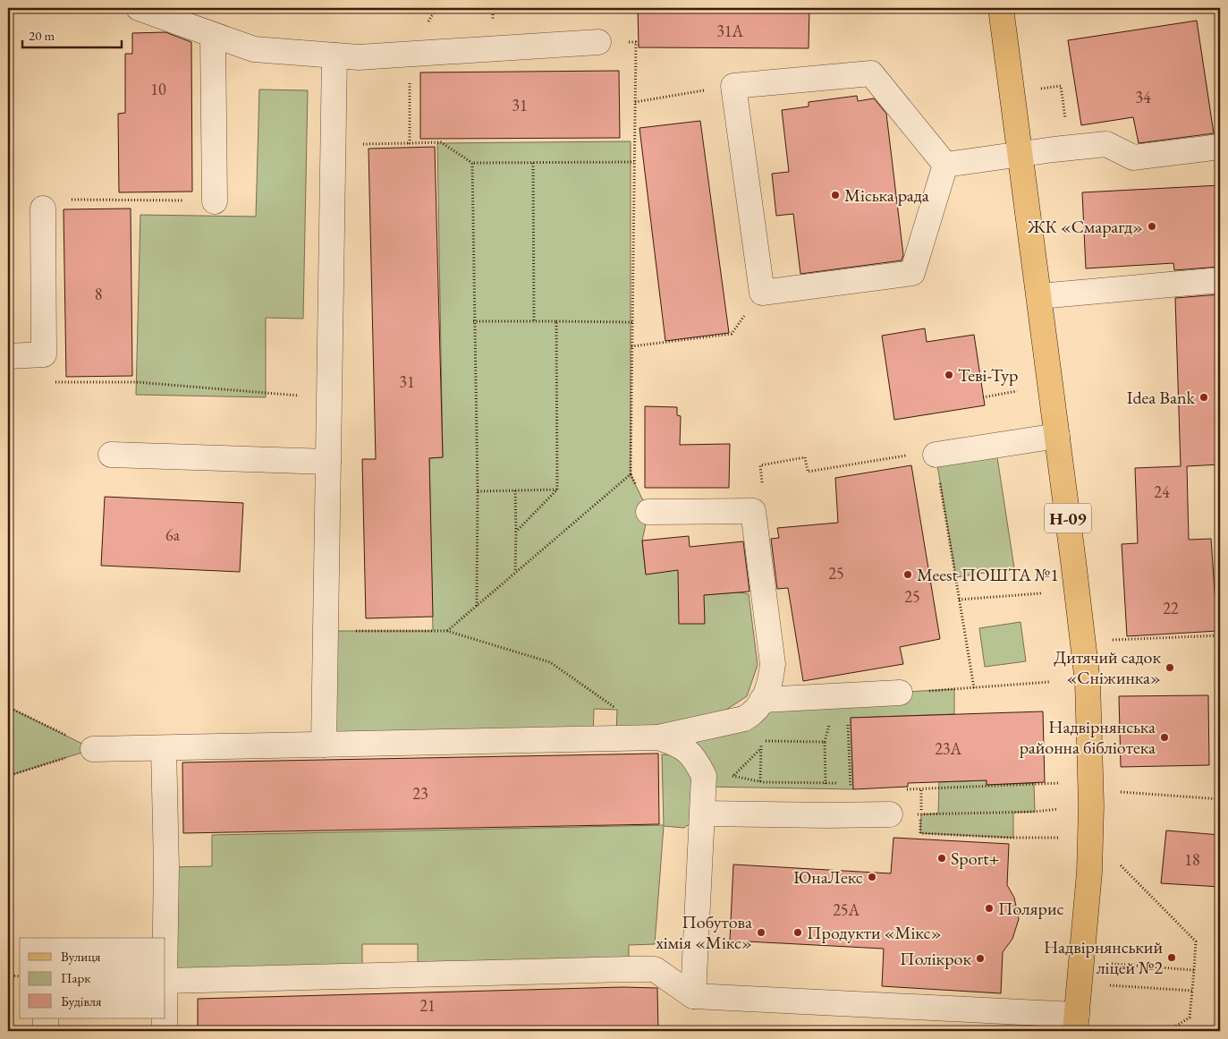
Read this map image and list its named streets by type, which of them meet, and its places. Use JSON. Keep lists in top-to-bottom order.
{
  "streets": {
    "main road": ["Н-09"]
  },
  "places": [
    "Міська рада",
    "ЖК «Смарагд»",
    "Теві-Тур",
    "Idea Bank",
    "Meest ПОШТА №1",
    "Дитячий садок «Сніжинка»",
    "Надвірнянська районна бібліотека",
    "Sport+",
    "ЮнаЛекс",
    "Полярис",
    "Побутова хімія «Мікс»",
    "Продукти «Мікс»",
    "Надвірнянський ліцей №2",
    "Полікрок"
  ],
  "house_numbers": [
    "31А",
    "10",
    "34",
    "31",
    "8",
    "31",
    "24",
    "6а",
    "25",
    "25",
    "22",
    "23А",
    "23",
    "18",
    "25А",
    "21"
  ],
  "legend": ["Вулиця", "Парк", "Будівля"],
  "scale_bar": "20 m"
}
